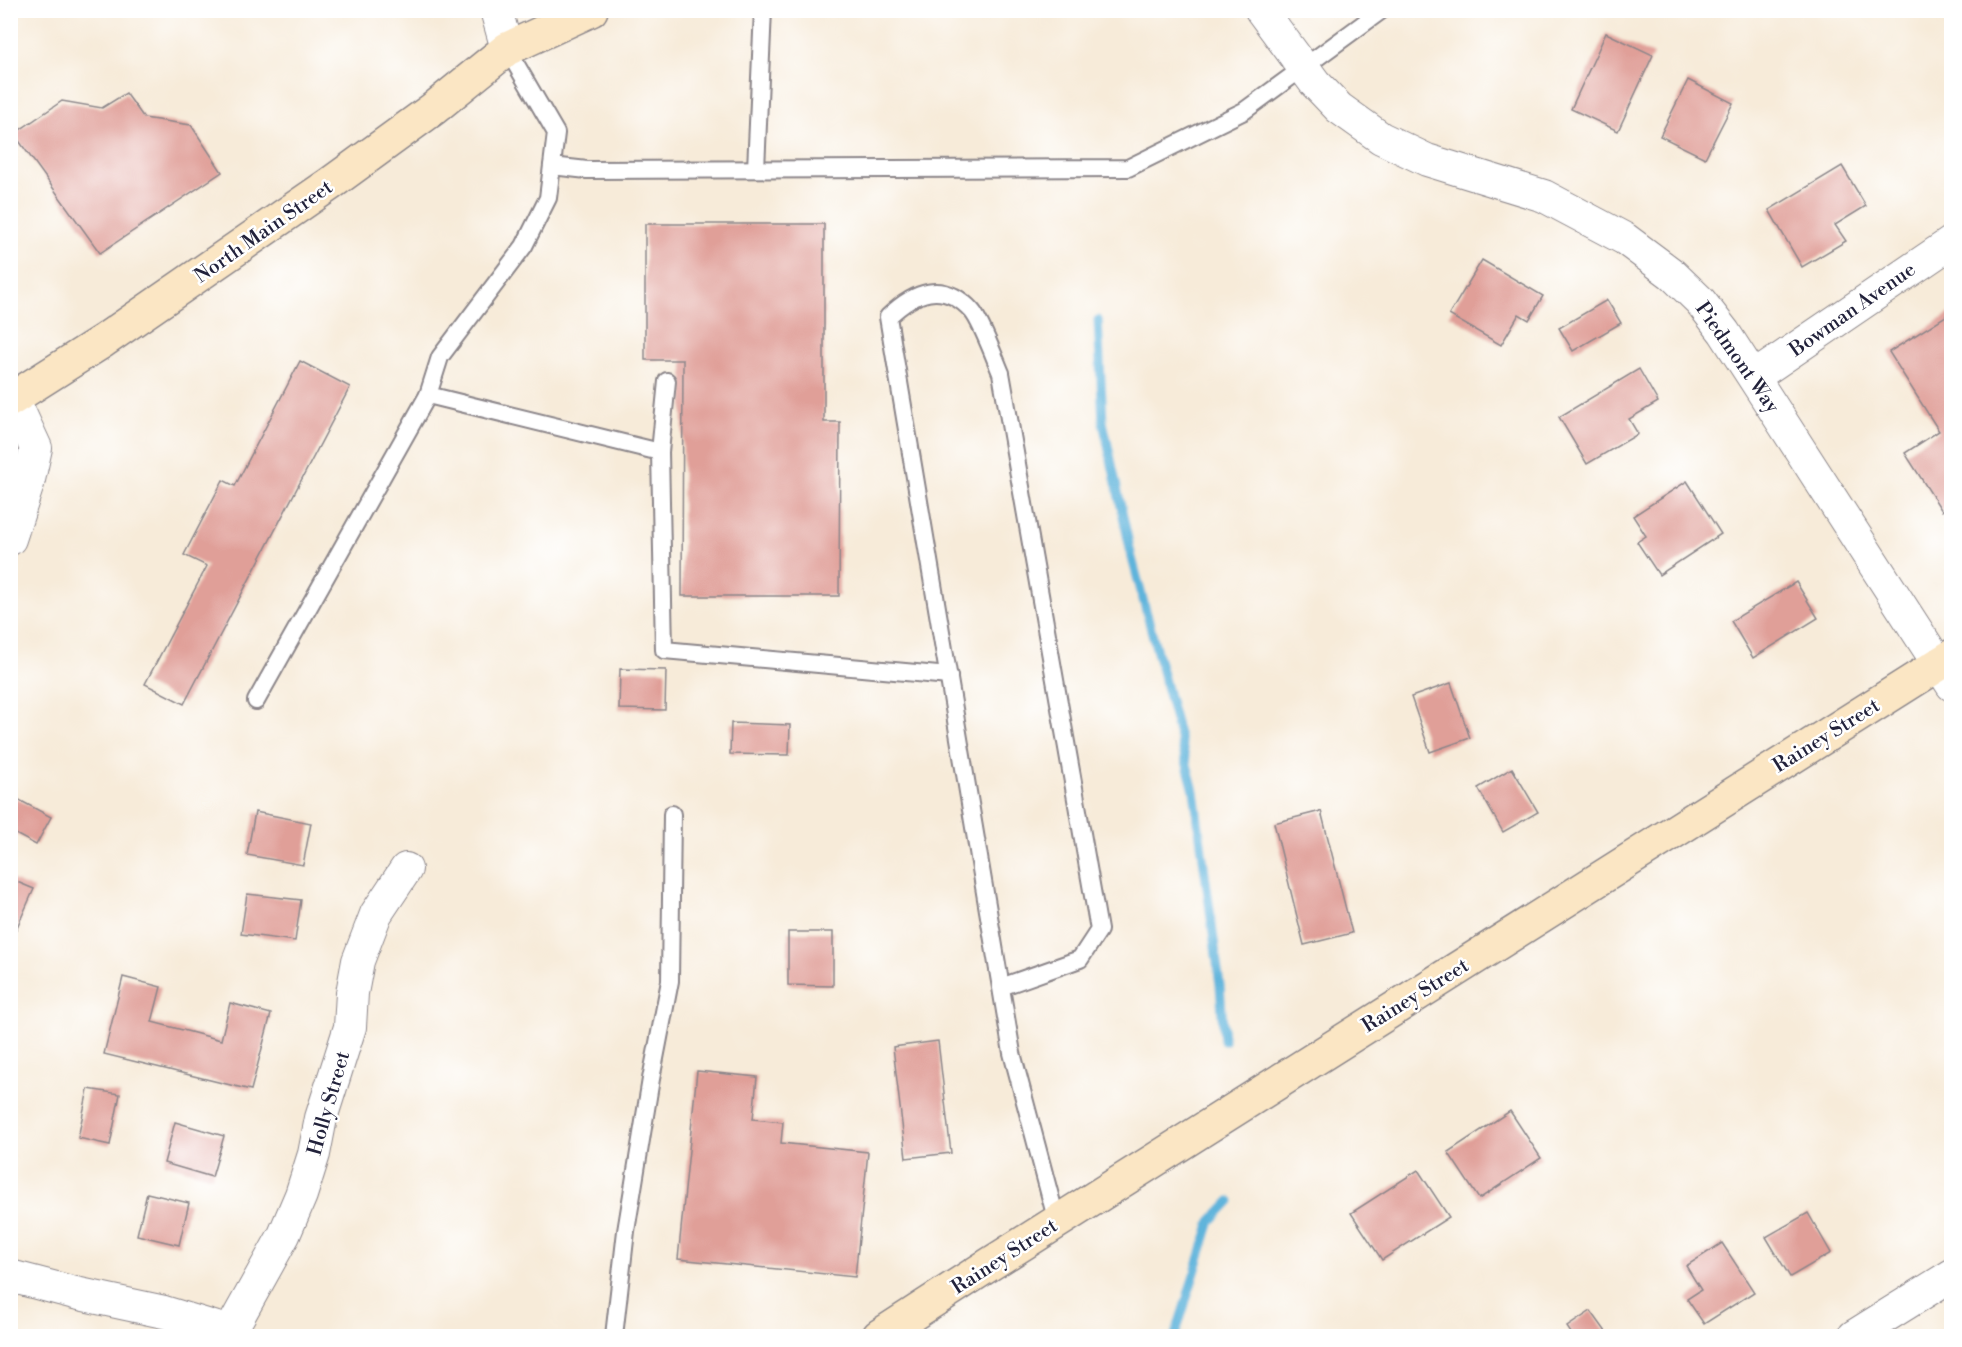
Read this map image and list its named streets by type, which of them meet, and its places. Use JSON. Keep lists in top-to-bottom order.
{
  "streets": {
    "street": [
      "North Main Street",
      "Bowman Avenue",
      "Piedmont Way",
      "Rainey Street",
      "Holly Street"
    ]
  },
  "crossings": [
    ["Bowman Avenue", "Piedmont Way"],
    ["Piedmont Way", "Rainey Street"]
  ]
}
